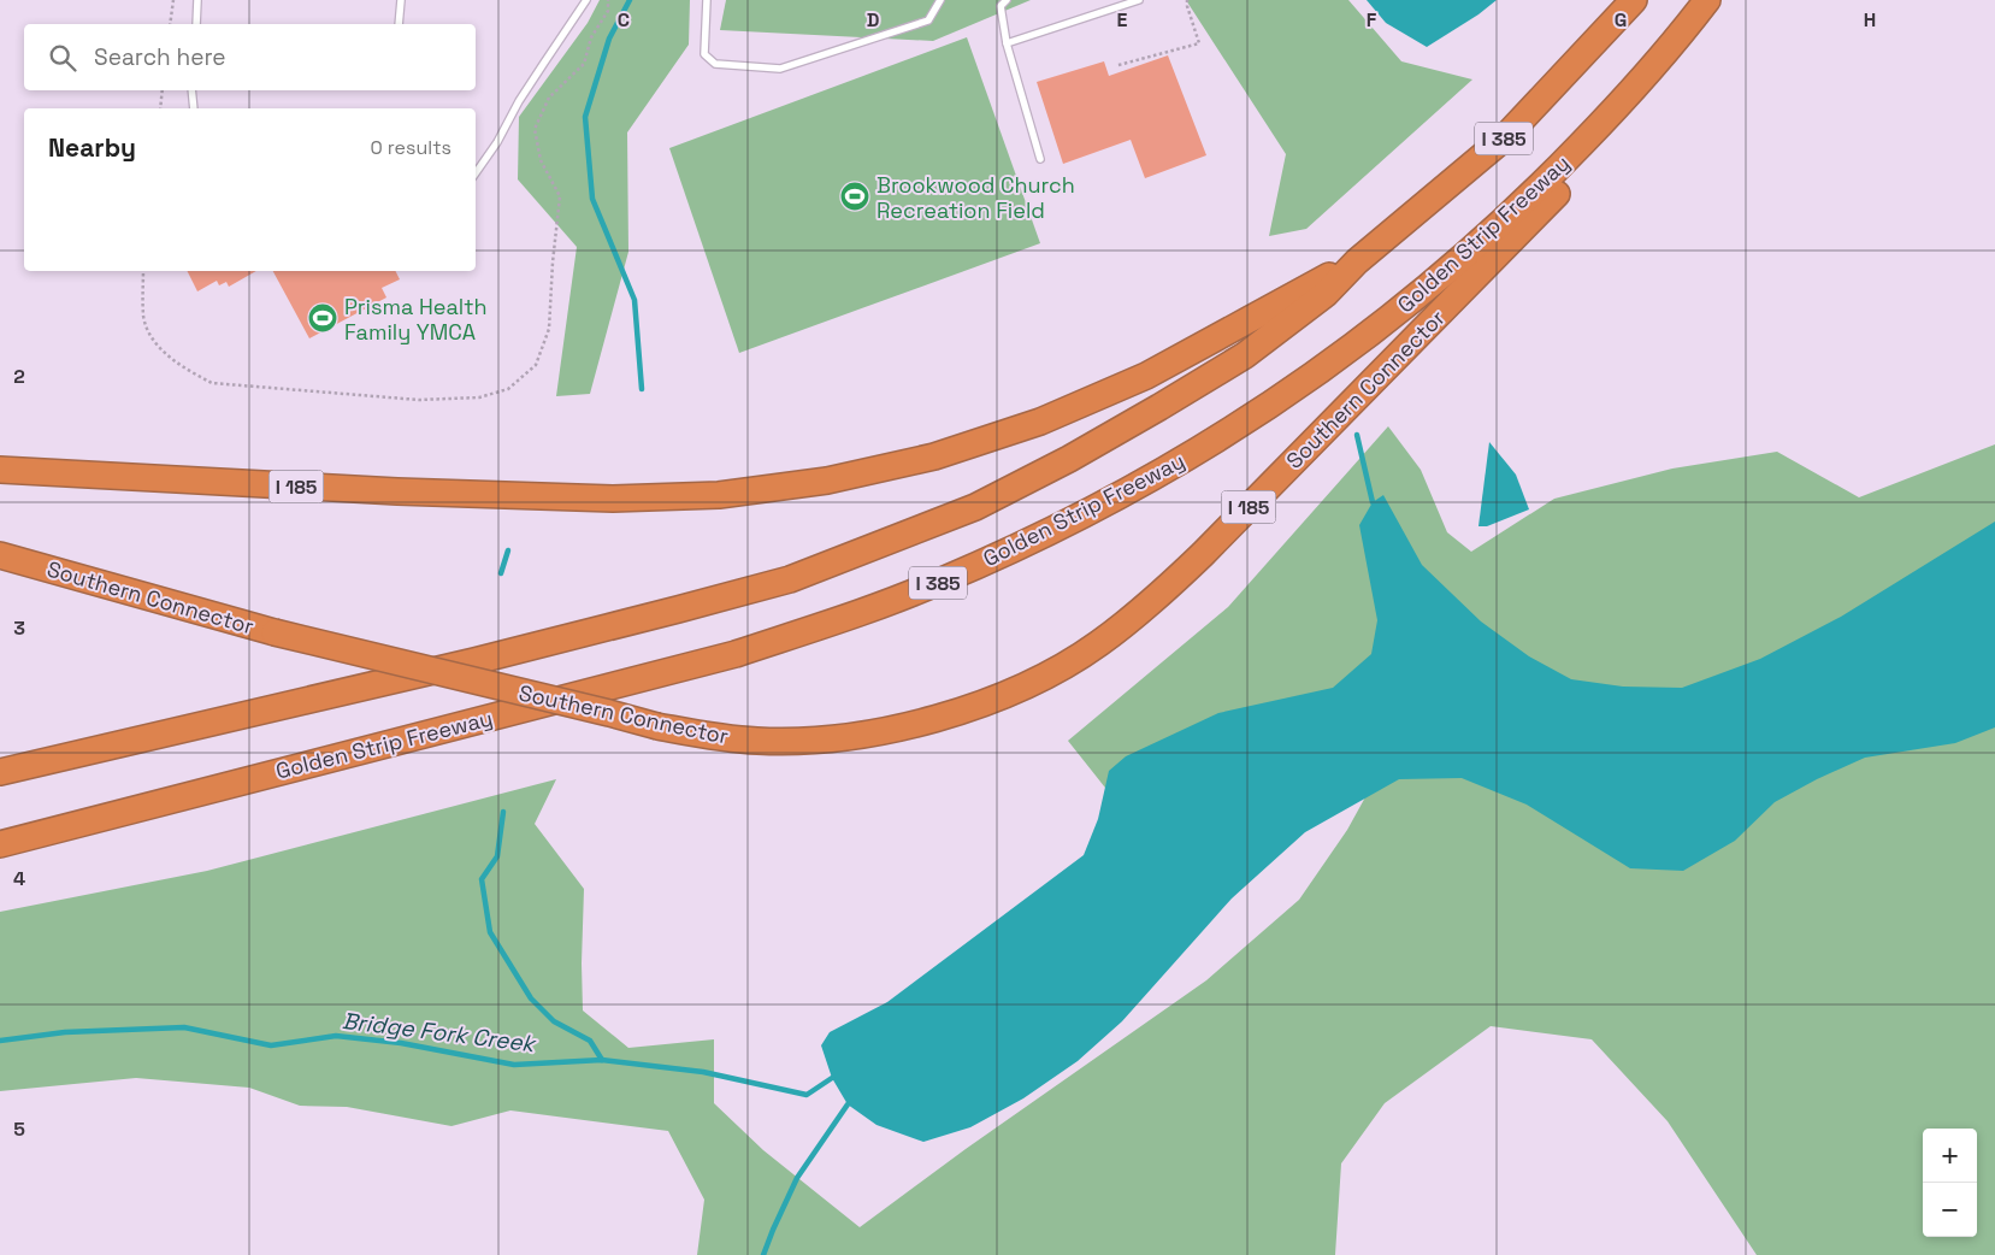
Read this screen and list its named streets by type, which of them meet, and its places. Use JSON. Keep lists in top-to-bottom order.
{
  "streets": {
    "highway": [
      "I 385",
      "Golden Strip Freeway",
      "Southern Connector",
      "I 185"
    ]
  },
  "crossings": [
    ["I 385", "I 185"],
    ["Golden Strip Freeway", "Southern Connector"]
  ],
  "water": ["Bridge Fork Creek"],
  "places": {
    "sports": ["Brookwood Church Recreation Field", "Prisma Health Family YMCA"]
  },
  "page": {
    "search": "Search here",
    "heading": ["Nearby", "0 results"],
    "map_buttons": ["+", "−"]
  },
  "grid": {
    "columns": [
      "C",
      "D",
      "E",
      "F",
      "G",
      "H"
    ],
    "rows": [
      "2",
      "3",
      "4",
      "5"
    ]
  }
}
